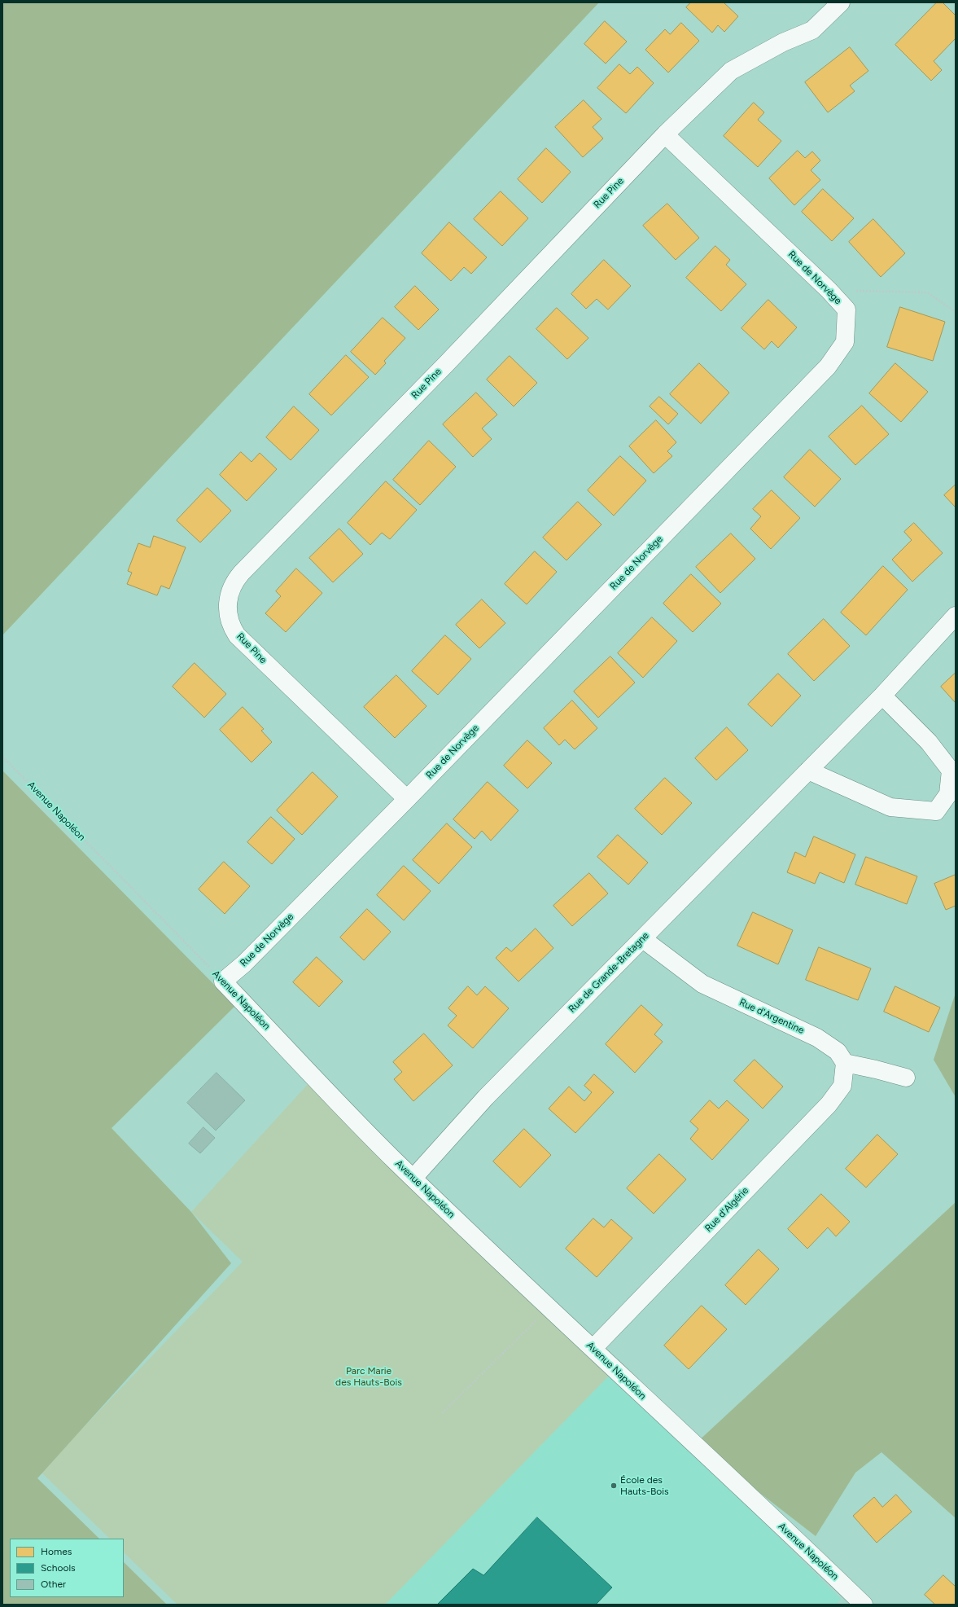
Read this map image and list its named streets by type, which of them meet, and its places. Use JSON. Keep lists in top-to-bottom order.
{
  "streets": {
    "street": [
      "Rue Pine",
      "Rue de Norvège",
      "Avenue Napoléon",
      "Rue de Grande-Bretagne",
      "Rue d'Argentine",
      "Rue d'Algérie"
    ]
  },
  "crossings": [
    ["Rue Pine", "Rue de Norvège"],
    ["Rue de Norvège", "Avenue Napoléon"],
    ["Avenue Napoléon", "Rue de Grande-Bretagne"],
    ["Avenue Napoléon", "Rue d'Algérie"],
    ["Rue de Grande-Bretagne", "Rue d'Argentine"],
    ["Rue d'Argentine", "Rue d'Algérie"]
  ],
  "parks": ["Parc Marie des Hauts-Bois"],
  "places": ["École des Hauts-Bois"],
  "legend": ["Homes", "Schools", "Other"]
}
